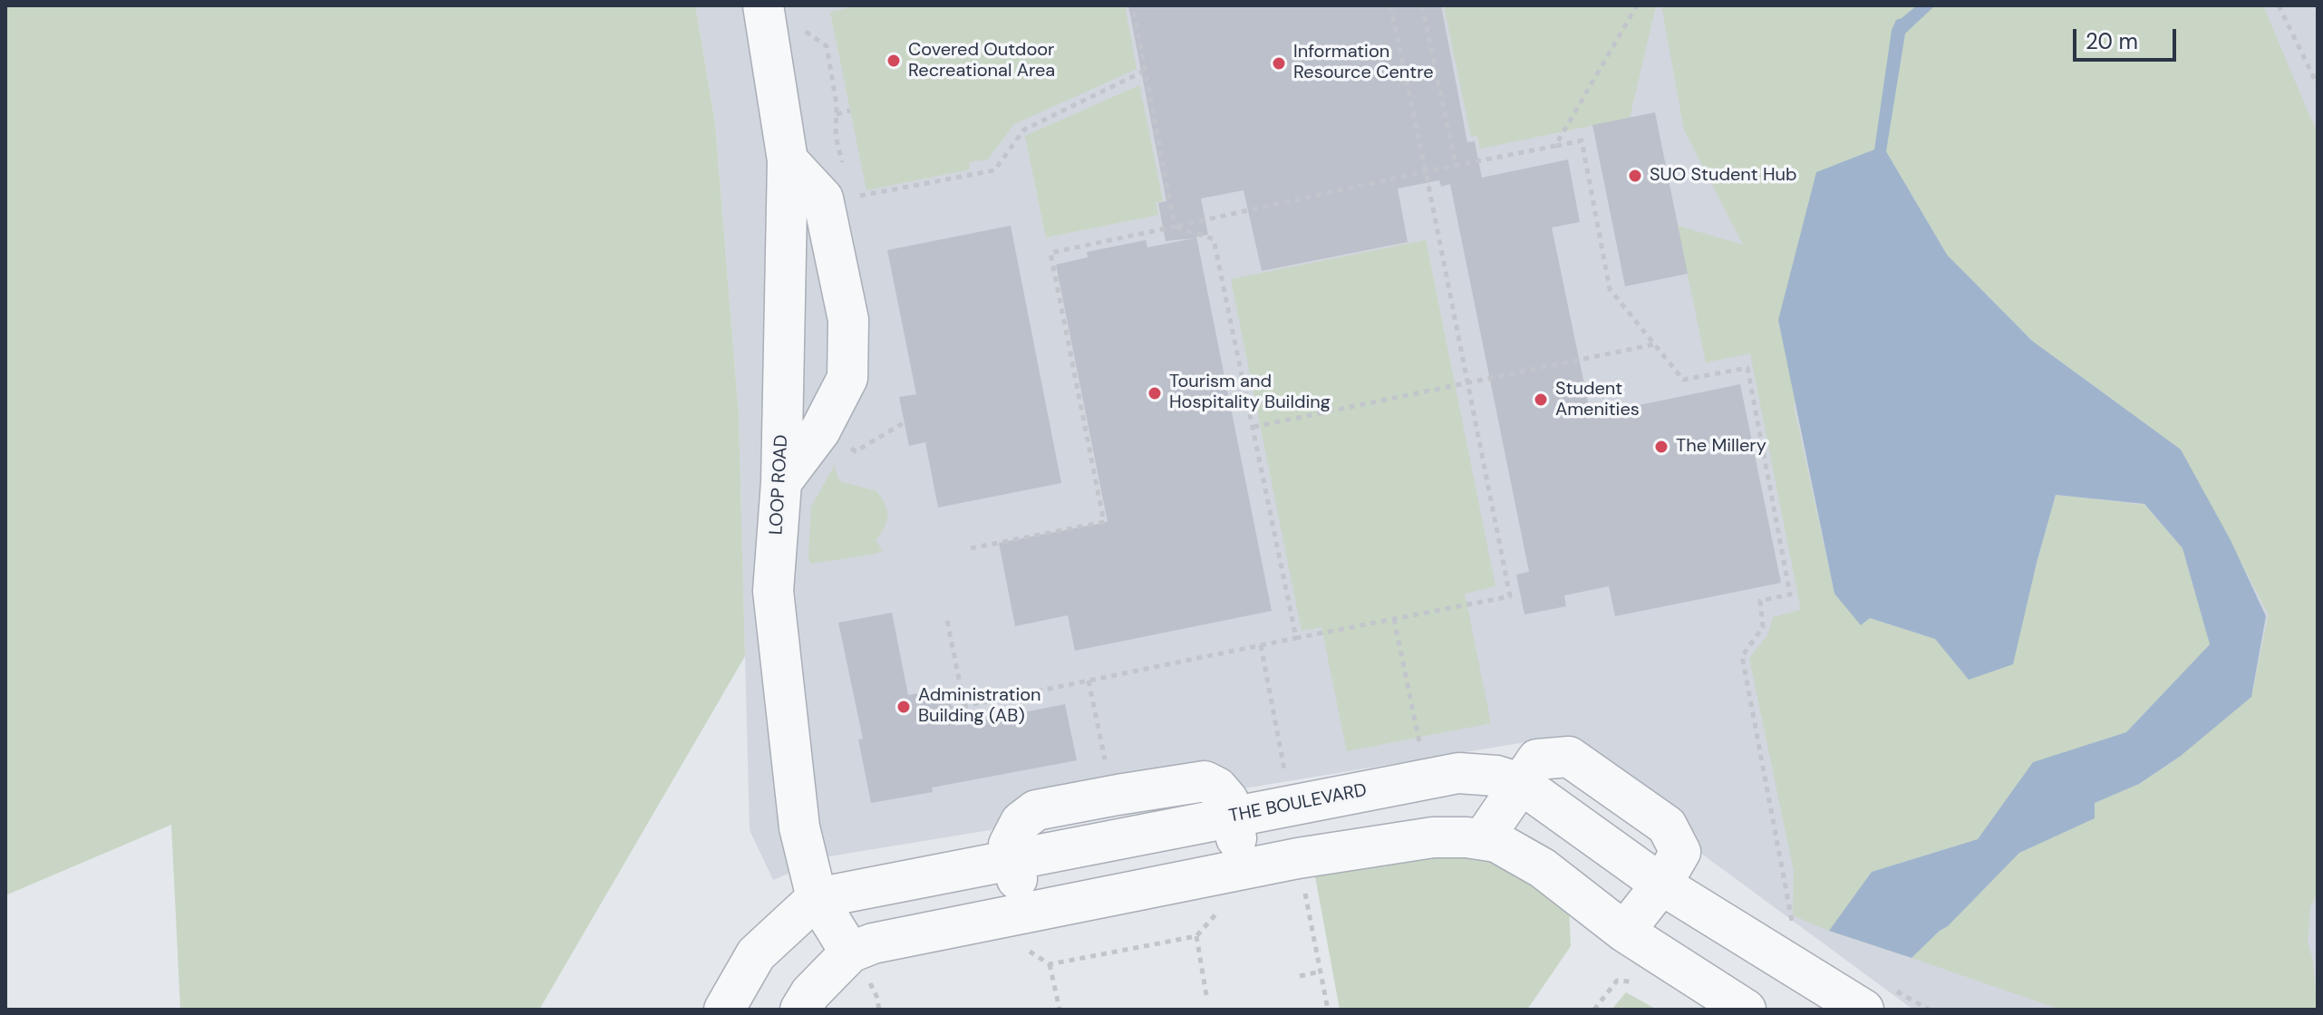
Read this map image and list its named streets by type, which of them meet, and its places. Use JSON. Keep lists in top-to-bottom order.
{
  "streets": {
    "street": ["LOOP ROAD", "THE BOULEVARD"]
  },
  "crossings": [
    ["LOOP ROAD", "THE BOULEVARD"]
  ],
  "places": [
    "Covered Outdoor Recreational Area",
    "Information Resource Centre",
    "SUO Student Hub",
    "Tourism and Hospitality Building",
    "Student Amenities",
    "The Millery",
    "Administration Building (AB)"
  ],
  "scale_bar": "20 m"
}
